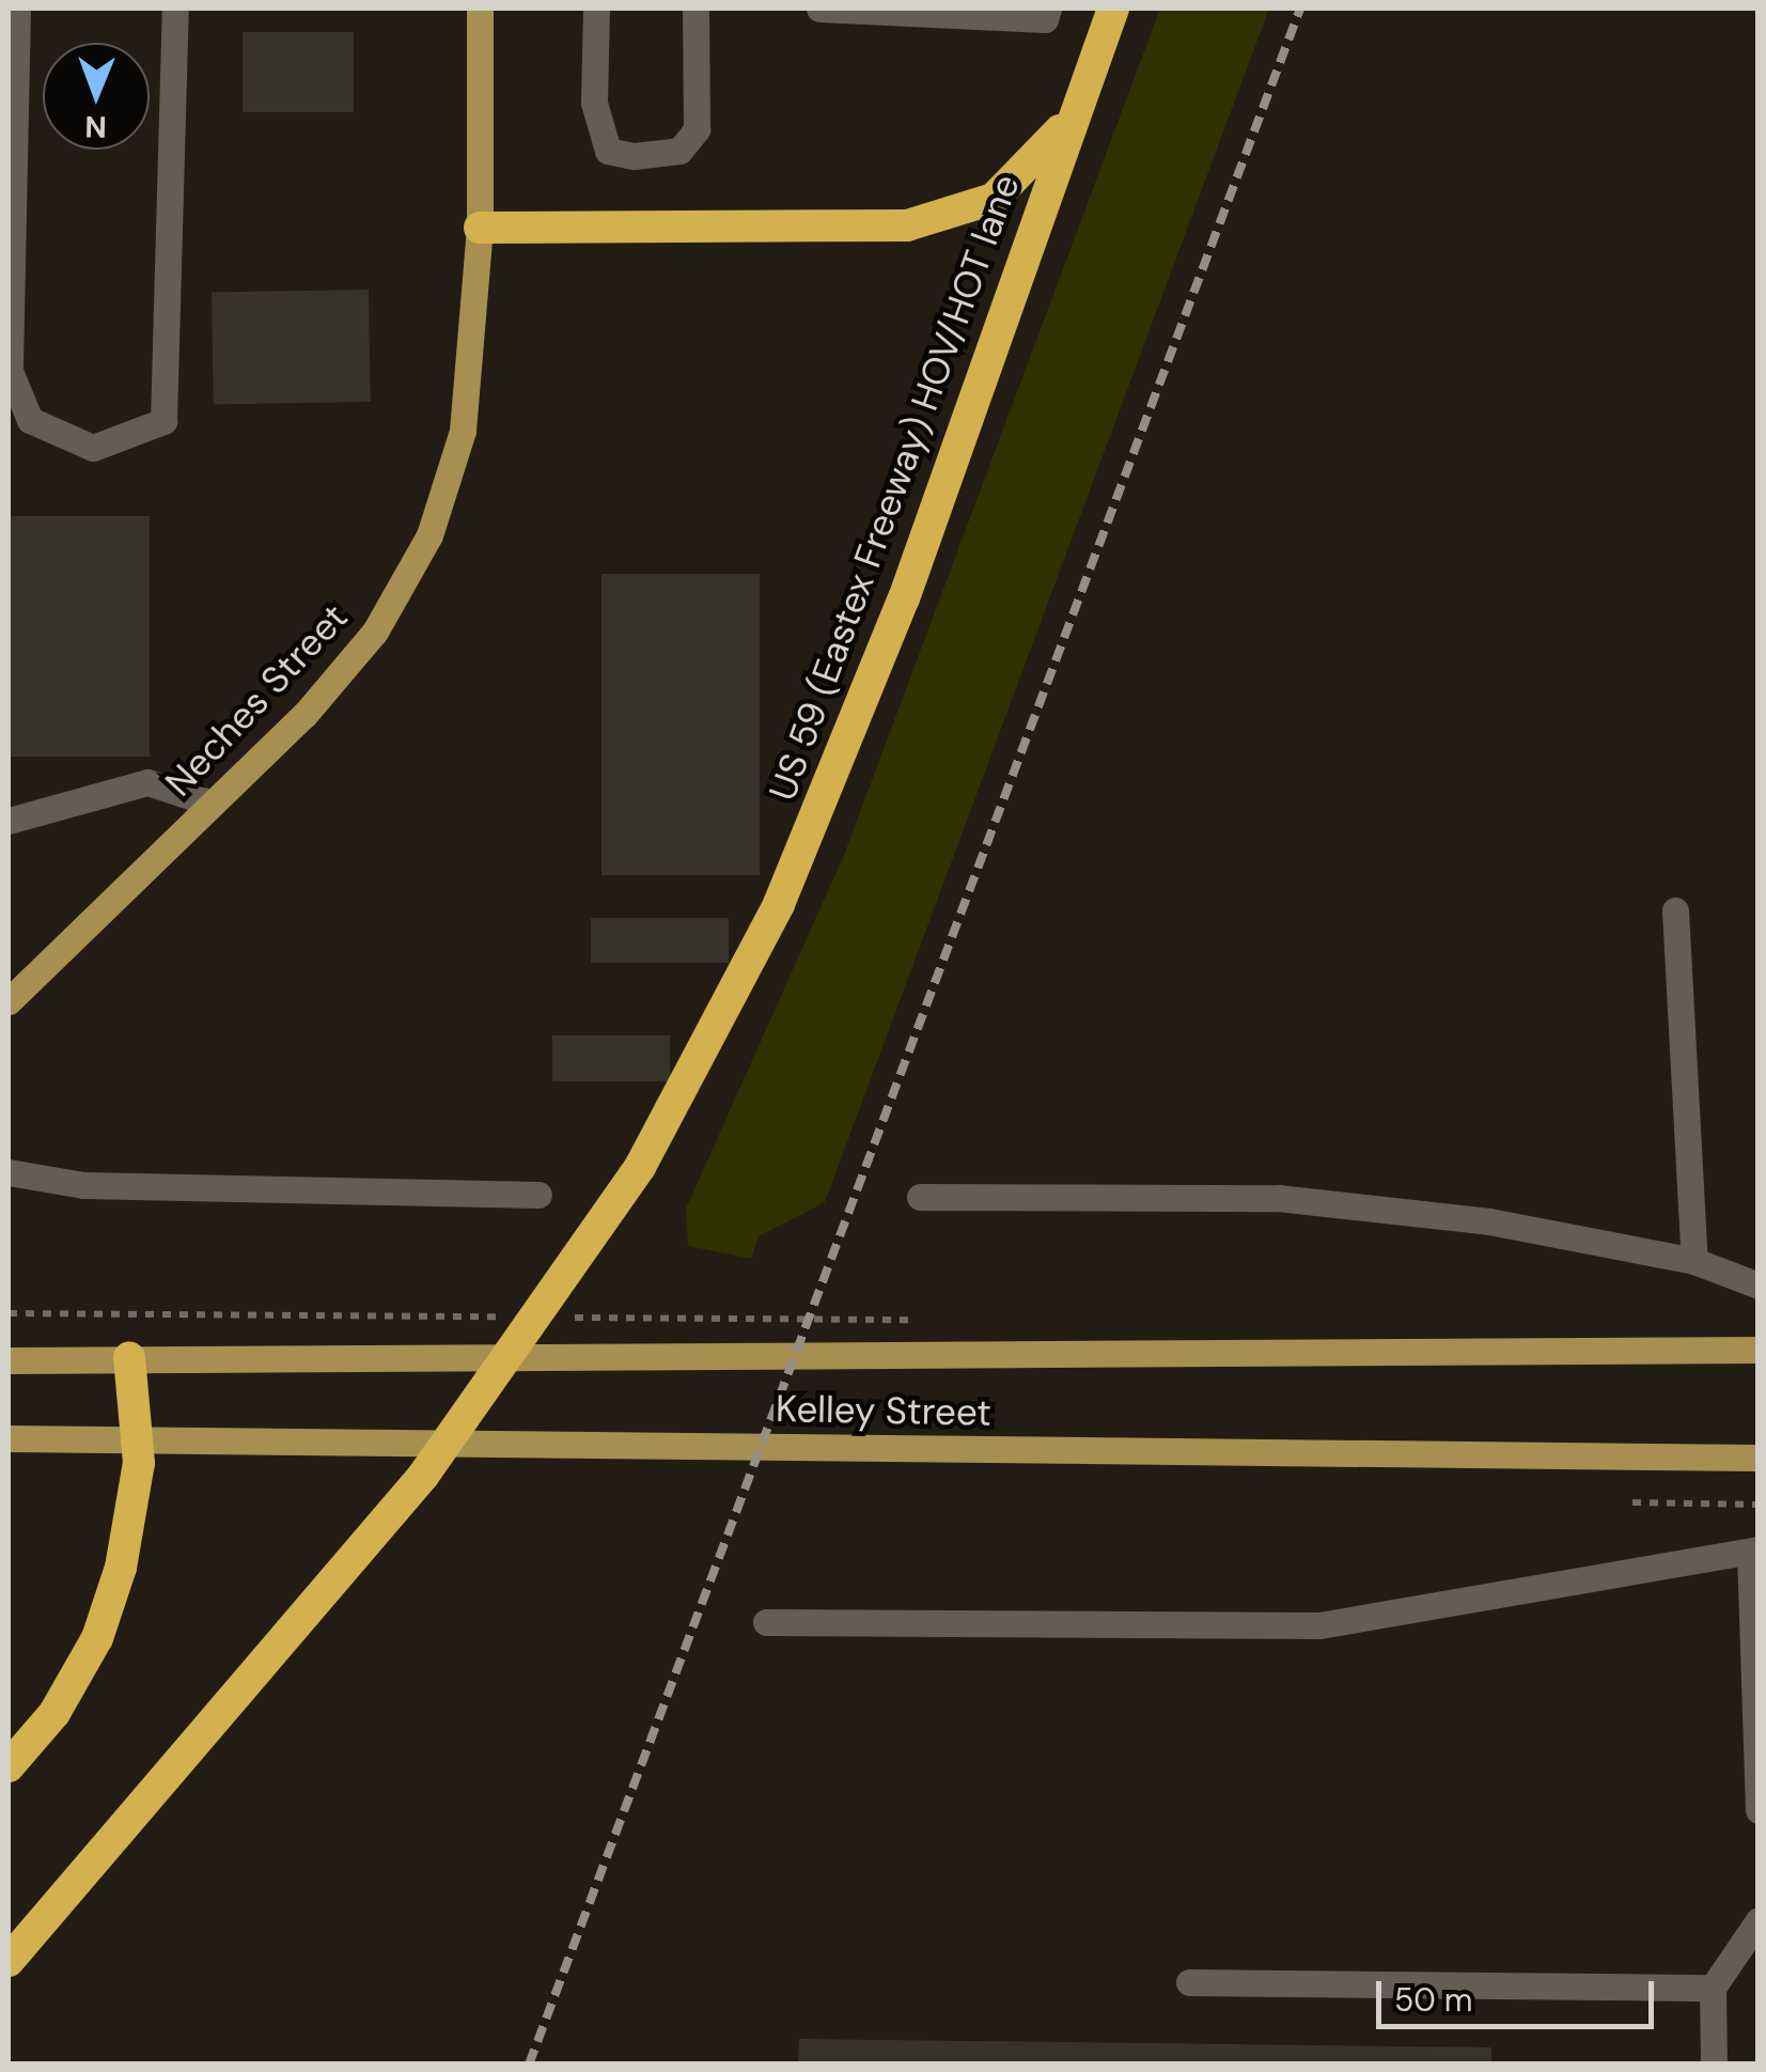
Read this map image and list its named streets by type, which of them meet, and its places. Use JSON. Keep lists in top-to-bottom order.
{
  "streets": {
    "highway": ["US 59 (Eastex Freeway) HOV/HOT lane"],
    "main road": ["Neches Street", "Kelley Street"]
  },
  "scale_bar": "50 m",
  "north": "bottom"
}
